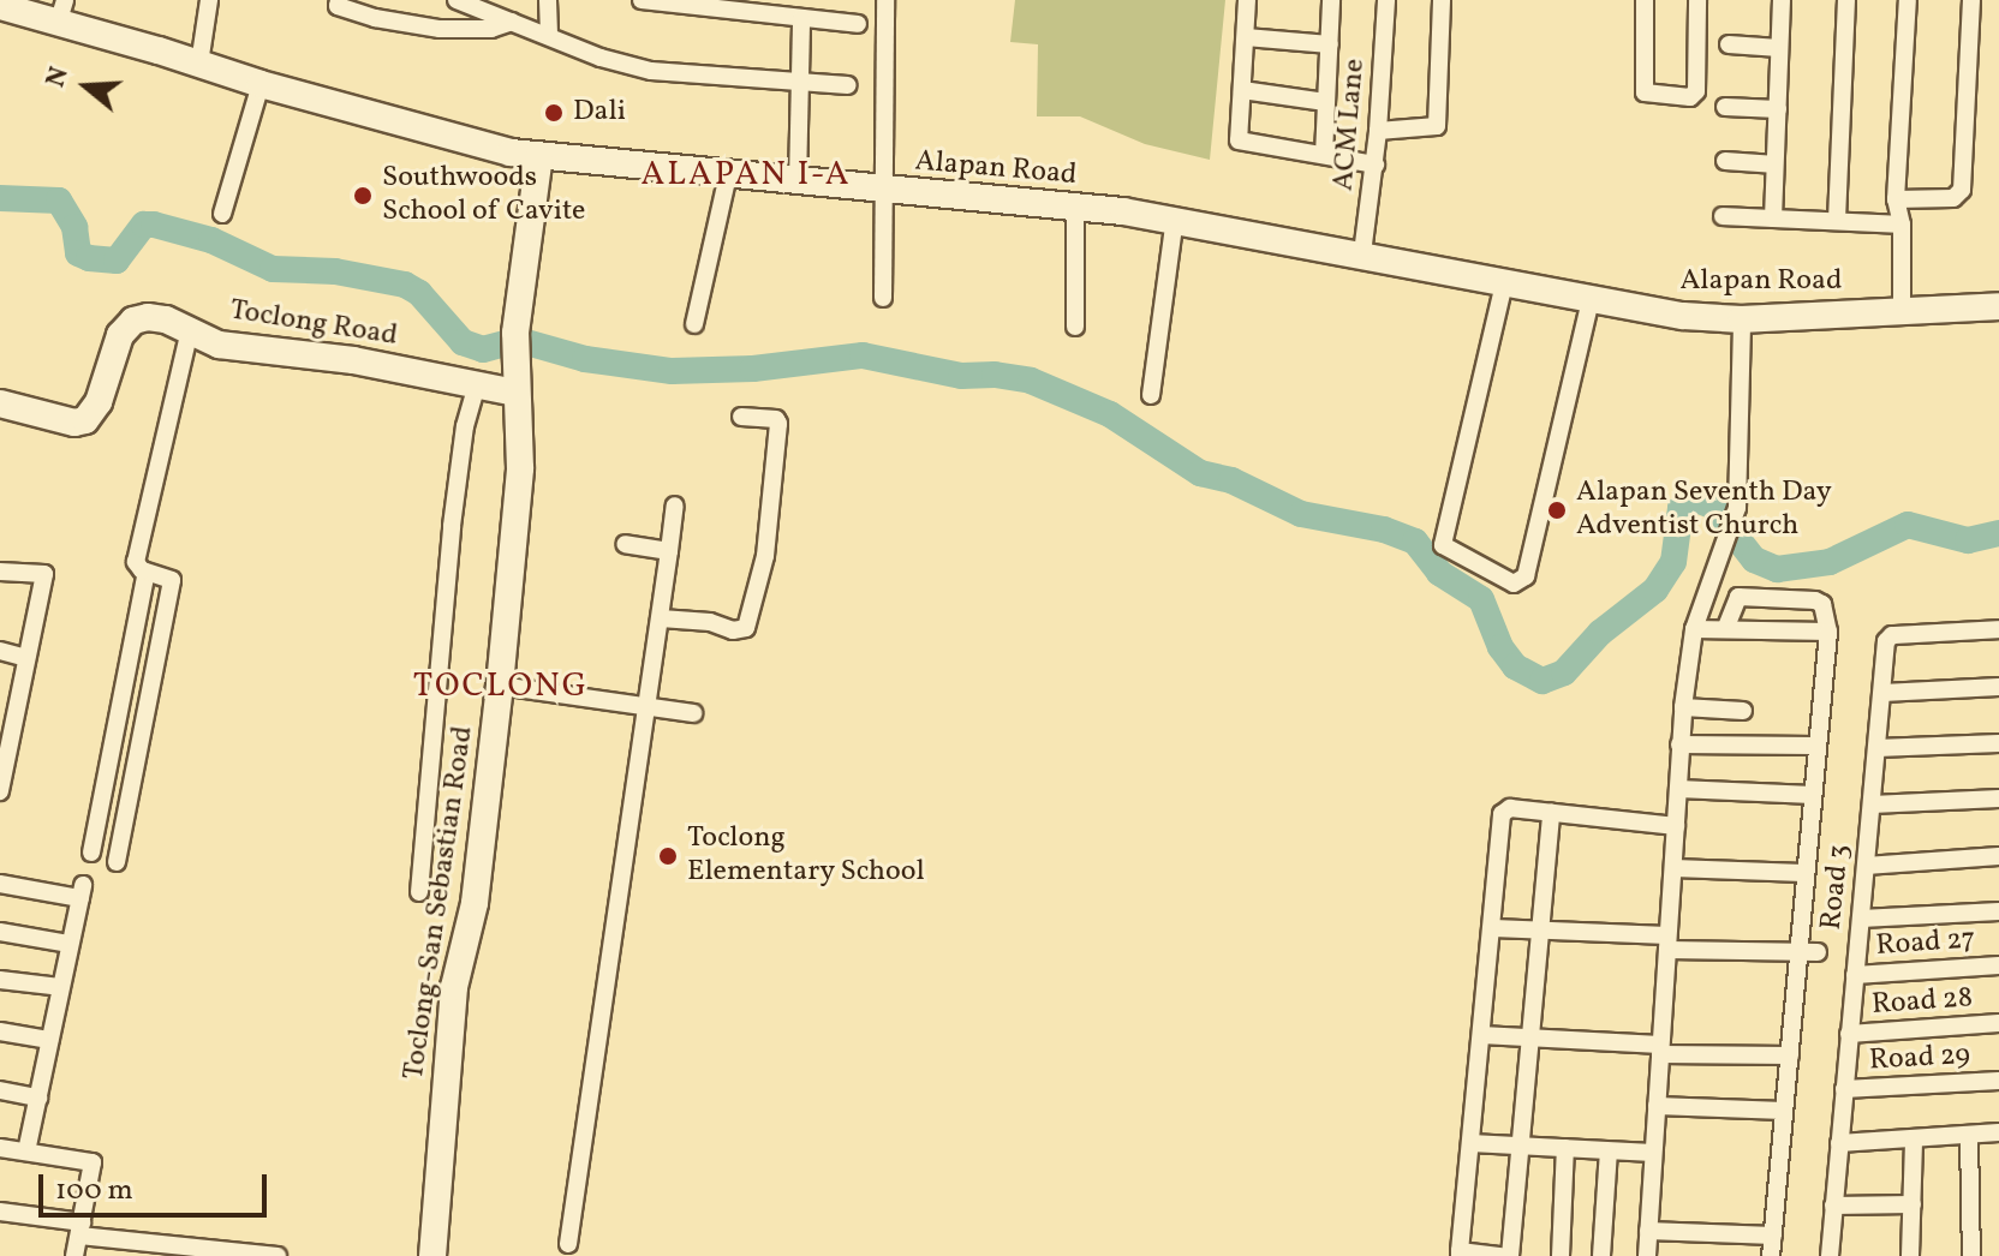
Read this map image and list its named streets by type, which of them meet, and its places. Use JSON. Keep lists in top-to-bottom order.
{
  "streets": {
    "street": [
      "ACM Lane",
      "Alapan Road",
      "Toclong Road",
      "Road 3",
      "Toclong-San Sebastian Road",
      "Road 27",
      "Road 28",
      "Road 29"
    ]
  },
  "crossings": [
    ["ACM Lane", "Alapan Road"],
    ["Alapan Road", "Toclong-San Sebastian Road"],
    ["Toclong Road", "Toclong-San Sebastian Road"],
    ["Road 3", "Road 27"],
    ["Road 3", "Road 28"],
    ["Road 3", "Road 29"]
  ],
  "districts": ["ALAPAN I-A", "TOCLONG"],
  "places": [
    "Dali",
    "Southwoods School of Cavite",
    "Alapan Seventh Day Adventist Church",
    "Toclong Elementary School"
  ],
  "scale_bar": "100 m",
  "north": "left"
}
